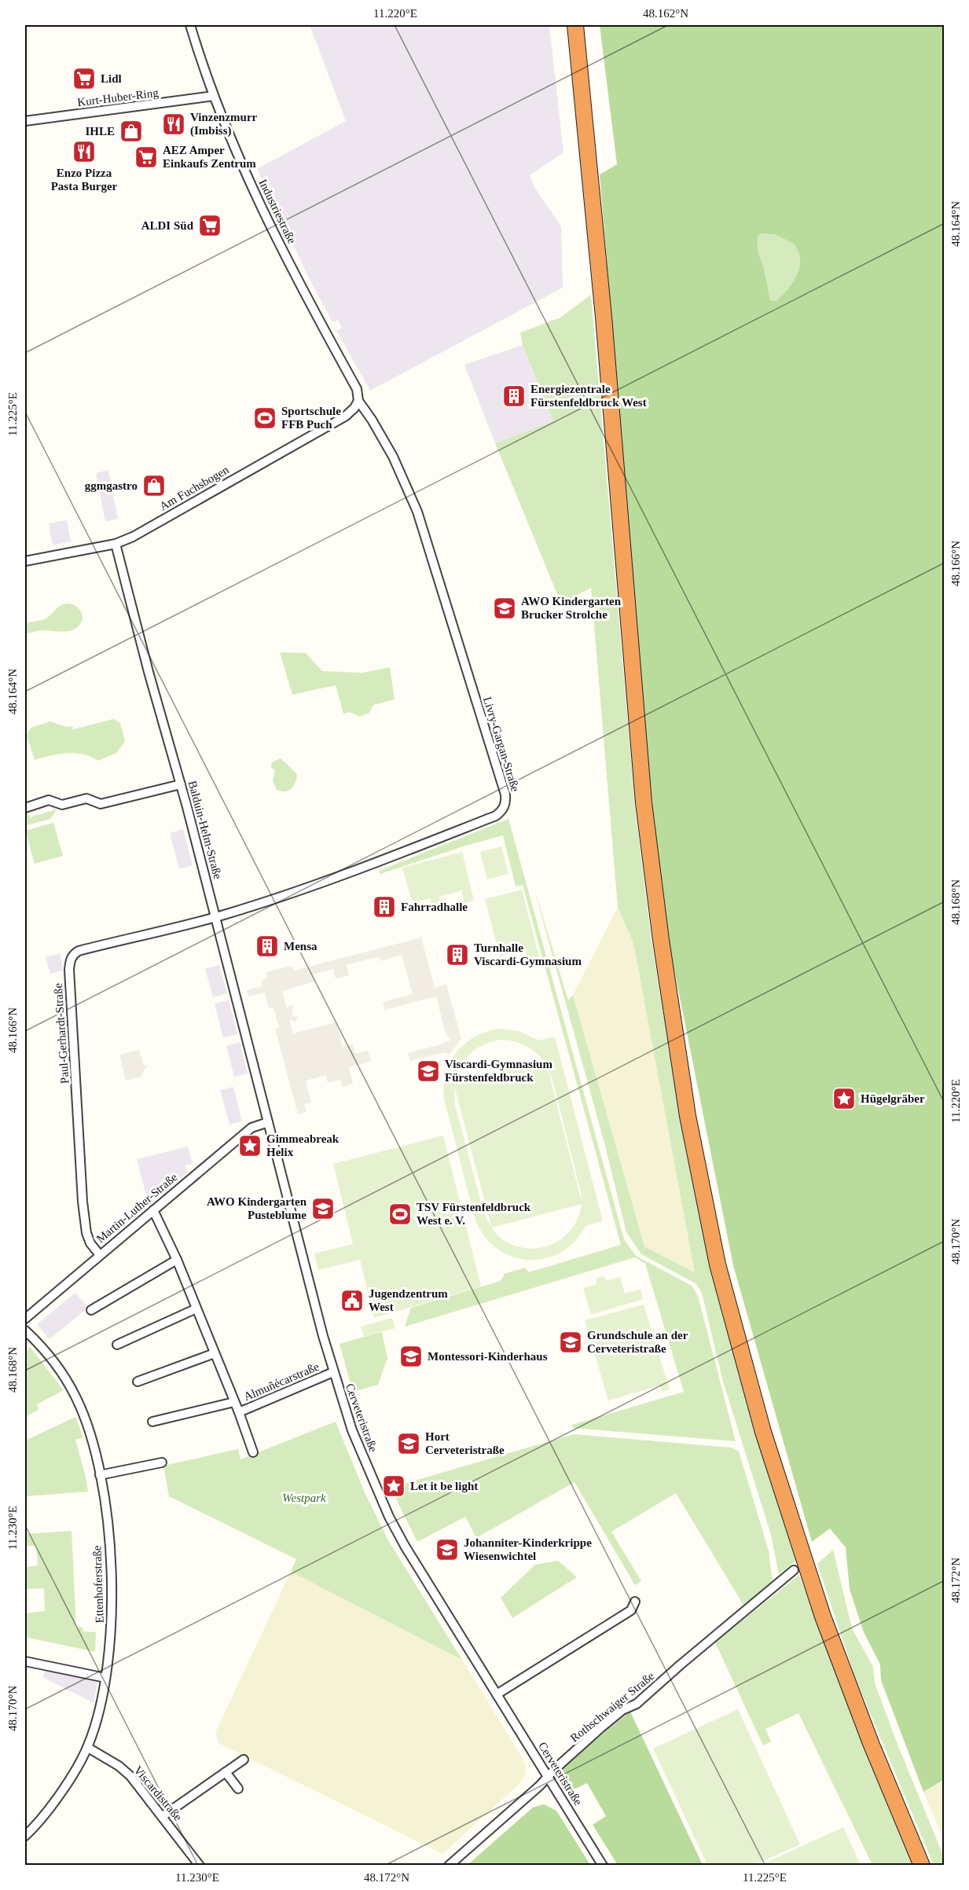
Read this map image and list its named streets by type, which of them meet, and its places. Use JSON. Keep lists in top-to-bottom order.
{
  "streets": {
    "street": [
      "Kurt-Huber-Ring",
      "Industriestraße",
      "Am Fuchsbogen",
      "Livry-Gargan-Straße",
      "Balduin-Helm-Straße",
      "Paul-Gerhardt-Straße",
      "Martin-Luther-Straße",
      "Almuñécarstraße",
      "Cerveteristraße",
      "Ettenhoferstraße",
      "Rothschwaiger Straße",
      "Viscardistraße"
    ]
  },
  "crossings": [
    ["Kurt-Huber-Ring", "Industriestraße"],
    ["Industriestraße", "Am Fuchsbogen"],
    ["Industriestraße", "Livry-Gargan-Straße"],
    ["Am Fuchsbogen", "Livry-Gargan-Straße"],
    ["Am Fuchsbogen", "Balduin-Helm-Straße"],
    ["Livry-Gargan-Straße", "Balduin-Helm-Straße"],
    ["Livry-Gargan-Straße", "Paul-Gerhardt-Straße"],
    ["Balduin-Helm-Straße", "Paul-Gerhardt-Straße"],
    ["Balduin-Helm-Straße", "Martin-Luther-Straße"],
    ["Balduin-Helm-Straße", "Cerveteristraße"],
    ["Paul-Gerhardt-Straße", "Martin-Luther-Straße"],
    ["Martin-Luther-Straße", "Almuñécarstraße"],
    ["Martin-Luther-Straße", "Cerveteristraße"],
    ["Almuñécarstraße", "Cerveteristraße"],
    ["Cerveteristraße", "Rothschwaiger Straße"],
    ["Ettenhoferstraße", "Viscardistraße"]
  ],
  "parks": ["Westpark"],
  "places": {
    "supermarket": ["Lidl", "AEZ Amper Einkaufs Zentrum", "ALDI Süd"],
    "restaurant": ["Vinzenzmurr (Imbiss)", "Enzo Pizza Pasta Burger"],
    "shop": ["IHLE", "ggmgastro"],
    "building": [
      "Energiezentrale Fürstenfeldbruck West",
      "Fahrradhalle",
      "Mensa",
      "Turnhalle Viscardi-Gymnasium"
    ],
    "sports": ["Sportschule FFB Puch", "TSV Fürstenfeldbruck West e. V."],
    "school or university": [
      "AWO Kindergarten Brucker Strolche",
      "Viscardi-Gymnasium Fürstenfeldbruck",
      "AWO Kindergarten Pusteblume",
      "Grundschule an der Cerveteristraße",
      "Montessori-Kinderhaus",
      "Hort Cerveteristraße",
      "Johanniter-Kinderkrippe Wiesenwichtel"
    ],
    "place": ["Hügelgräber", "Gimmeabreak Helix", "Let it be light"],
    "public building": ["Jugendzentrum West"]
  },
  "coordinates": [
    "11.220°E",
    "48.162°N",
    "48.164°N",
    "11.225°E",
    "48.166°N",
    "48.168°N",
    "48.170°N",
    "11.230°E",
    "48.172°N"
  ]
}
